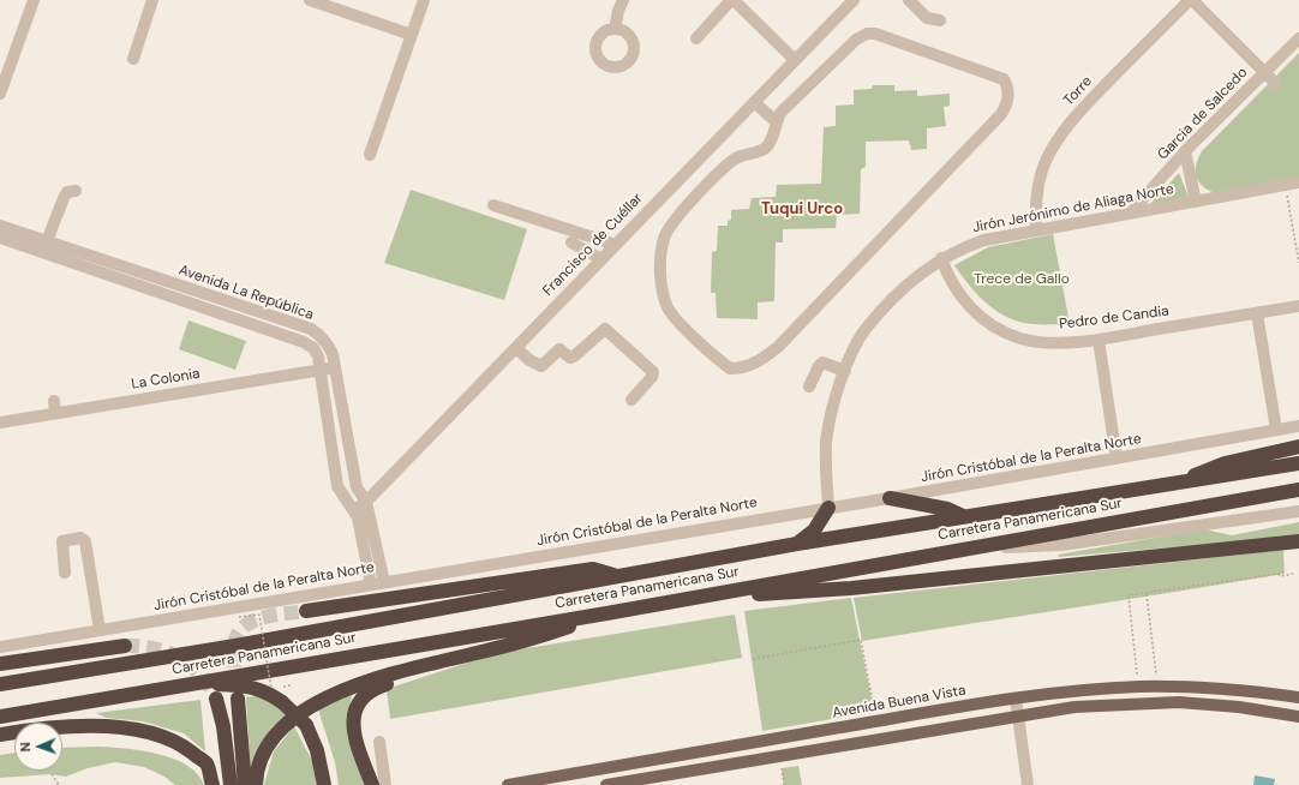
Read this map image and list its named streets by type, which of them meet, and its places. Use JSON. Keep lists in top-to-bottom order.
{
  "streets": {
    "highway": ["Carretera Panamericana Sur"],
    "main road": ["Avenida Buena Vista"],
    "street": [
      "Torre",
      "Garcia de Salcedo",
      "Jirón Jerónimo de Aliaga Norte",
      "Francisco de Cuéllar",
      "Avenida La República",
      "Pedro de Candia",
      "La Colonia",
      "Jirón Cristóbal de la Peralta Norte"
    ]
  },
  "crossings": [
    ["Torre", "Jirón Jerónimo de Aliaga Norte"],
    ["Garcia de Salcedo", "Jirón Jerónimo de Aliaga Norte"],
    ["Jirón Jerónimo de Aliaga Norte", "Pedro de Candia"],
    ["Jirón Jerónimo de Aliaga Norte", "Jirón Cristóbal de la Peralta Norte"],
    ["Francisco de Cuéllar", "Avenida La República"],
    ["Avenida La República", "La Colonia"],
    ["Avenida La República", "Jirón Cristóbal de la Peralta Norte"]
  ],
  "districts": ["Tuqui Urco"],
  "parks": ["Trece de Gallo"],
  "north": "left"
}
